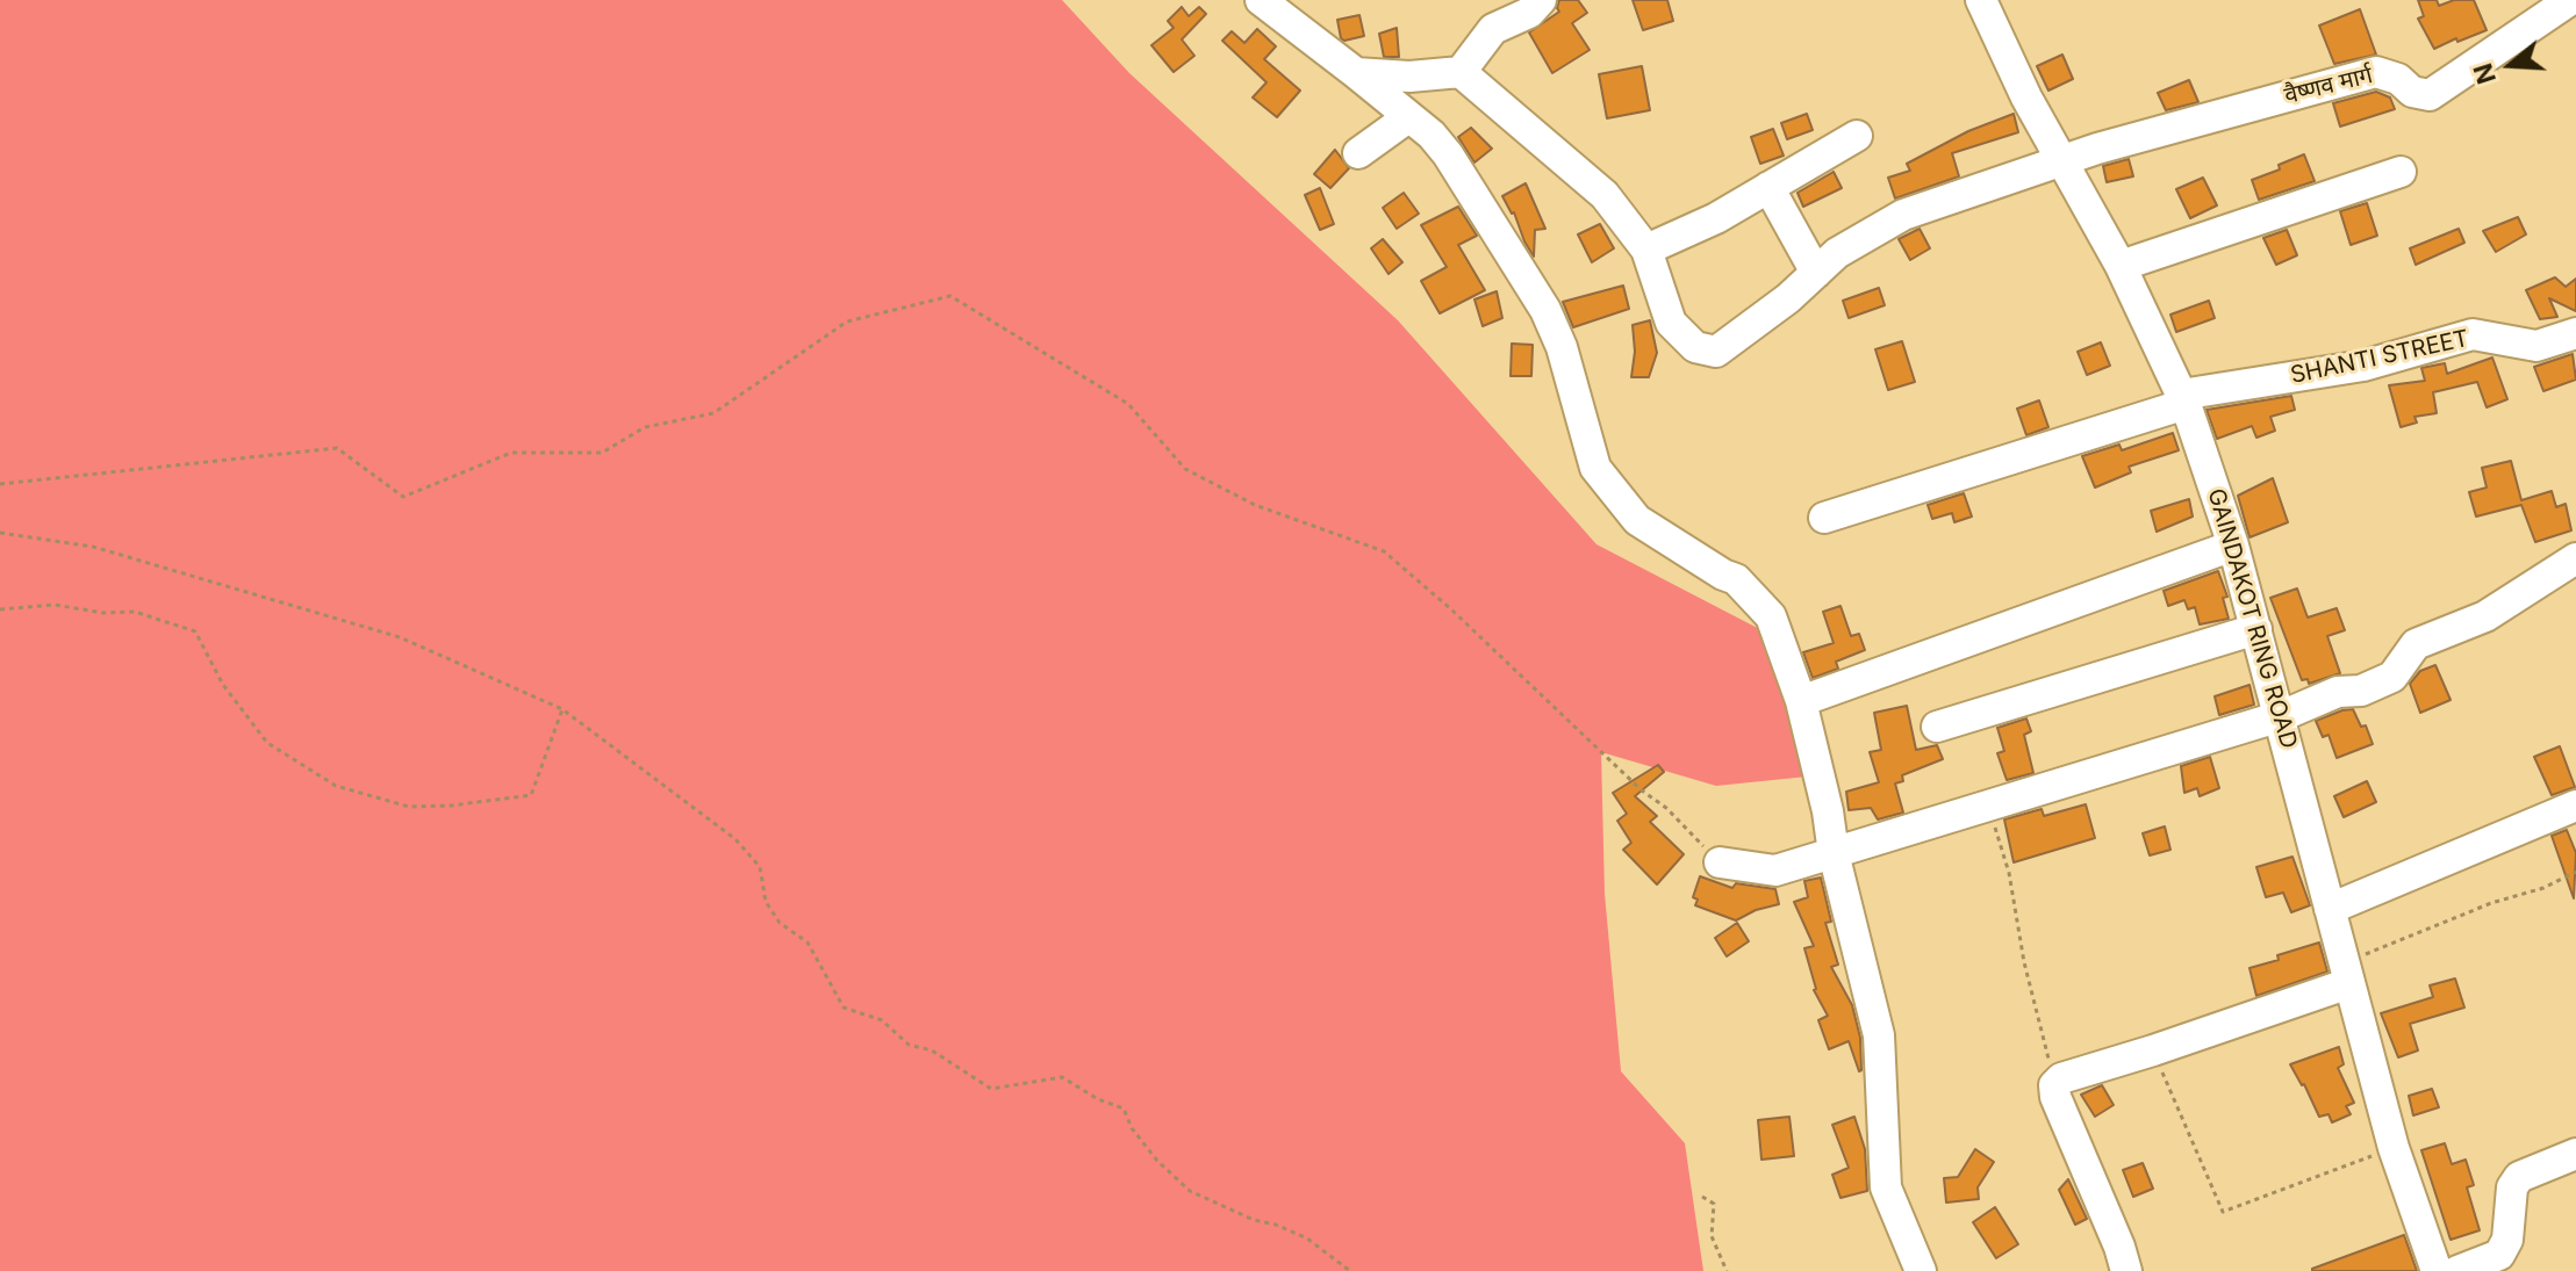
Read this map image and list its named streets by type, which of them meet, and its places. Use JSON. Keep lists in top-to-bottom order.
{
  "streets": {
    "street": ["वैष्णव मार्ग", "SHANTI STREET", "GAINDAKOT RING ROAD"]
  },
  "crossings": [
    ["वैष्णव मार्ग", "GAINDAKOT RING ROAD"],
    ["SHANTI STREET", "GAINDAKOT RING ROAD"]
  ],
  "north": "left"
}
